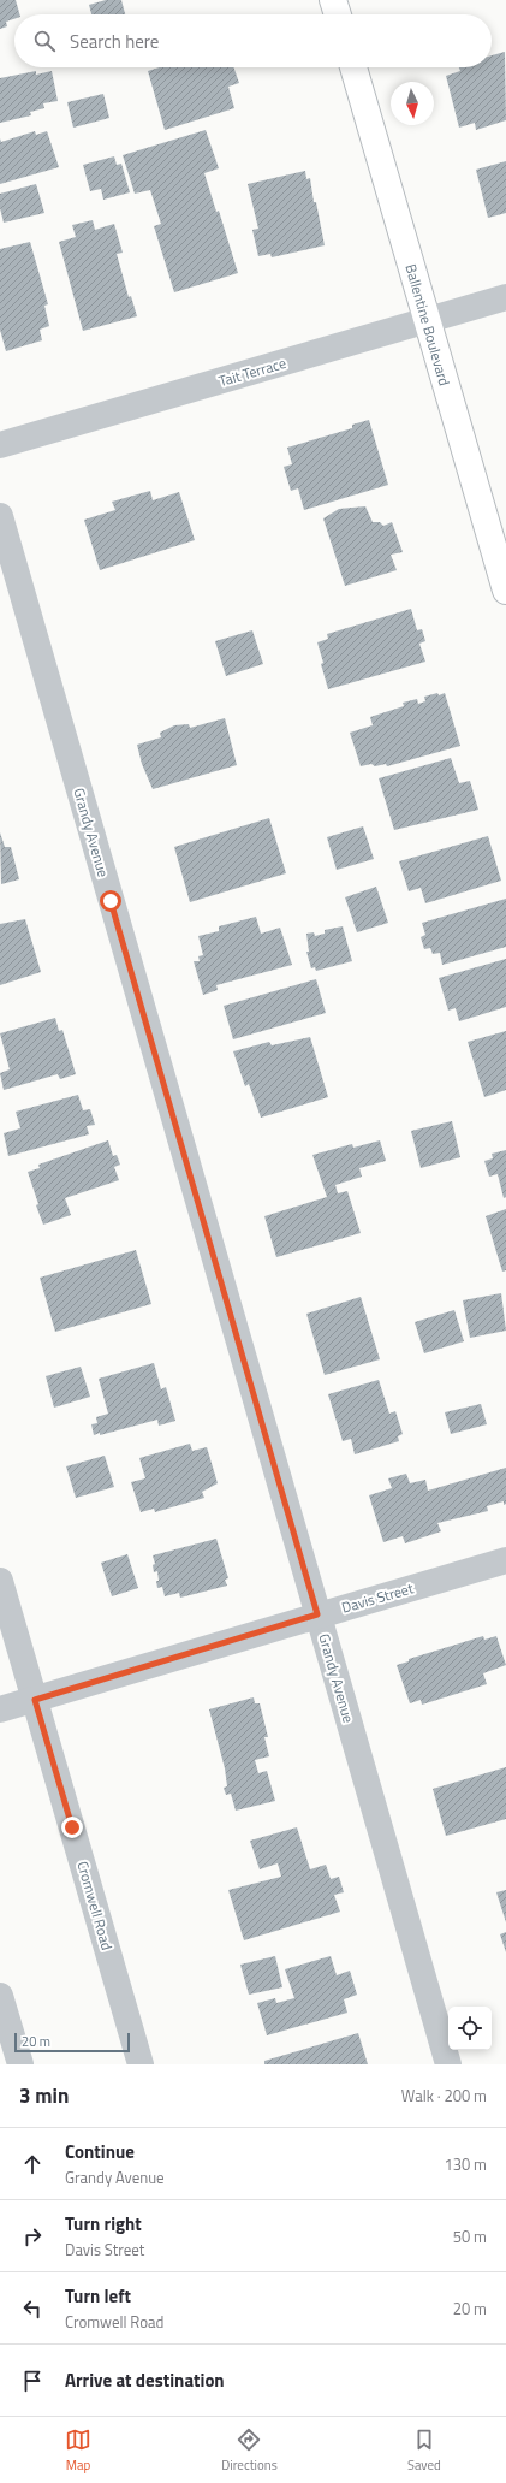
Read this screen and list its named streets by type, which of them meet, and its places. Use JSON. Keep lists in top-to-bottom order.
{
  "streets": {
    "main road": ["Ballentine Boulevard"],
    "street": [
      "Tait Terrace",
      "Grandy Avenue",
      "Davis Street",
      "Cromwell Road"
    ]
  },
  "crossings": [
    ["Ballentine Boulevard", "Tait Terrace"],
    ["Grandy Avenue", "Davis Street"],
    ["Davis Street", "Cromwell Road"]
  ],
  "scale_bar": "20 m",
  "north": "bottom",
  "page": {
    "search": "Search here",
    "scale": "20 m",
    "heading": ["3 min", "Walk · 200 m"],
    "list": [
      ["Continue", "Grandy Avenue", "130 m"],
      ["Turn right", "Davis Street", "50 m"],
      ["Turn left", "Cromwell Road", "20 m"],
      "Arrive at destination"
    ],
    "nav": ["Map", "Directions", "Saved"]
  }
}
